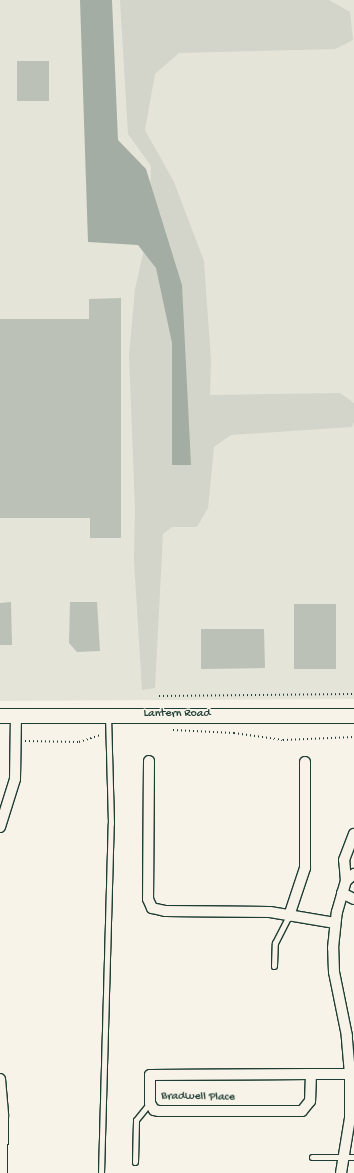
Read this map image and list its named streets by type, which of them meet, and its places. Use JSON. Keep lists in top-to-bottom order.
{
  "streets": {
    "street": ["Lantern Road", "Bradwell Place"]
  }
}
